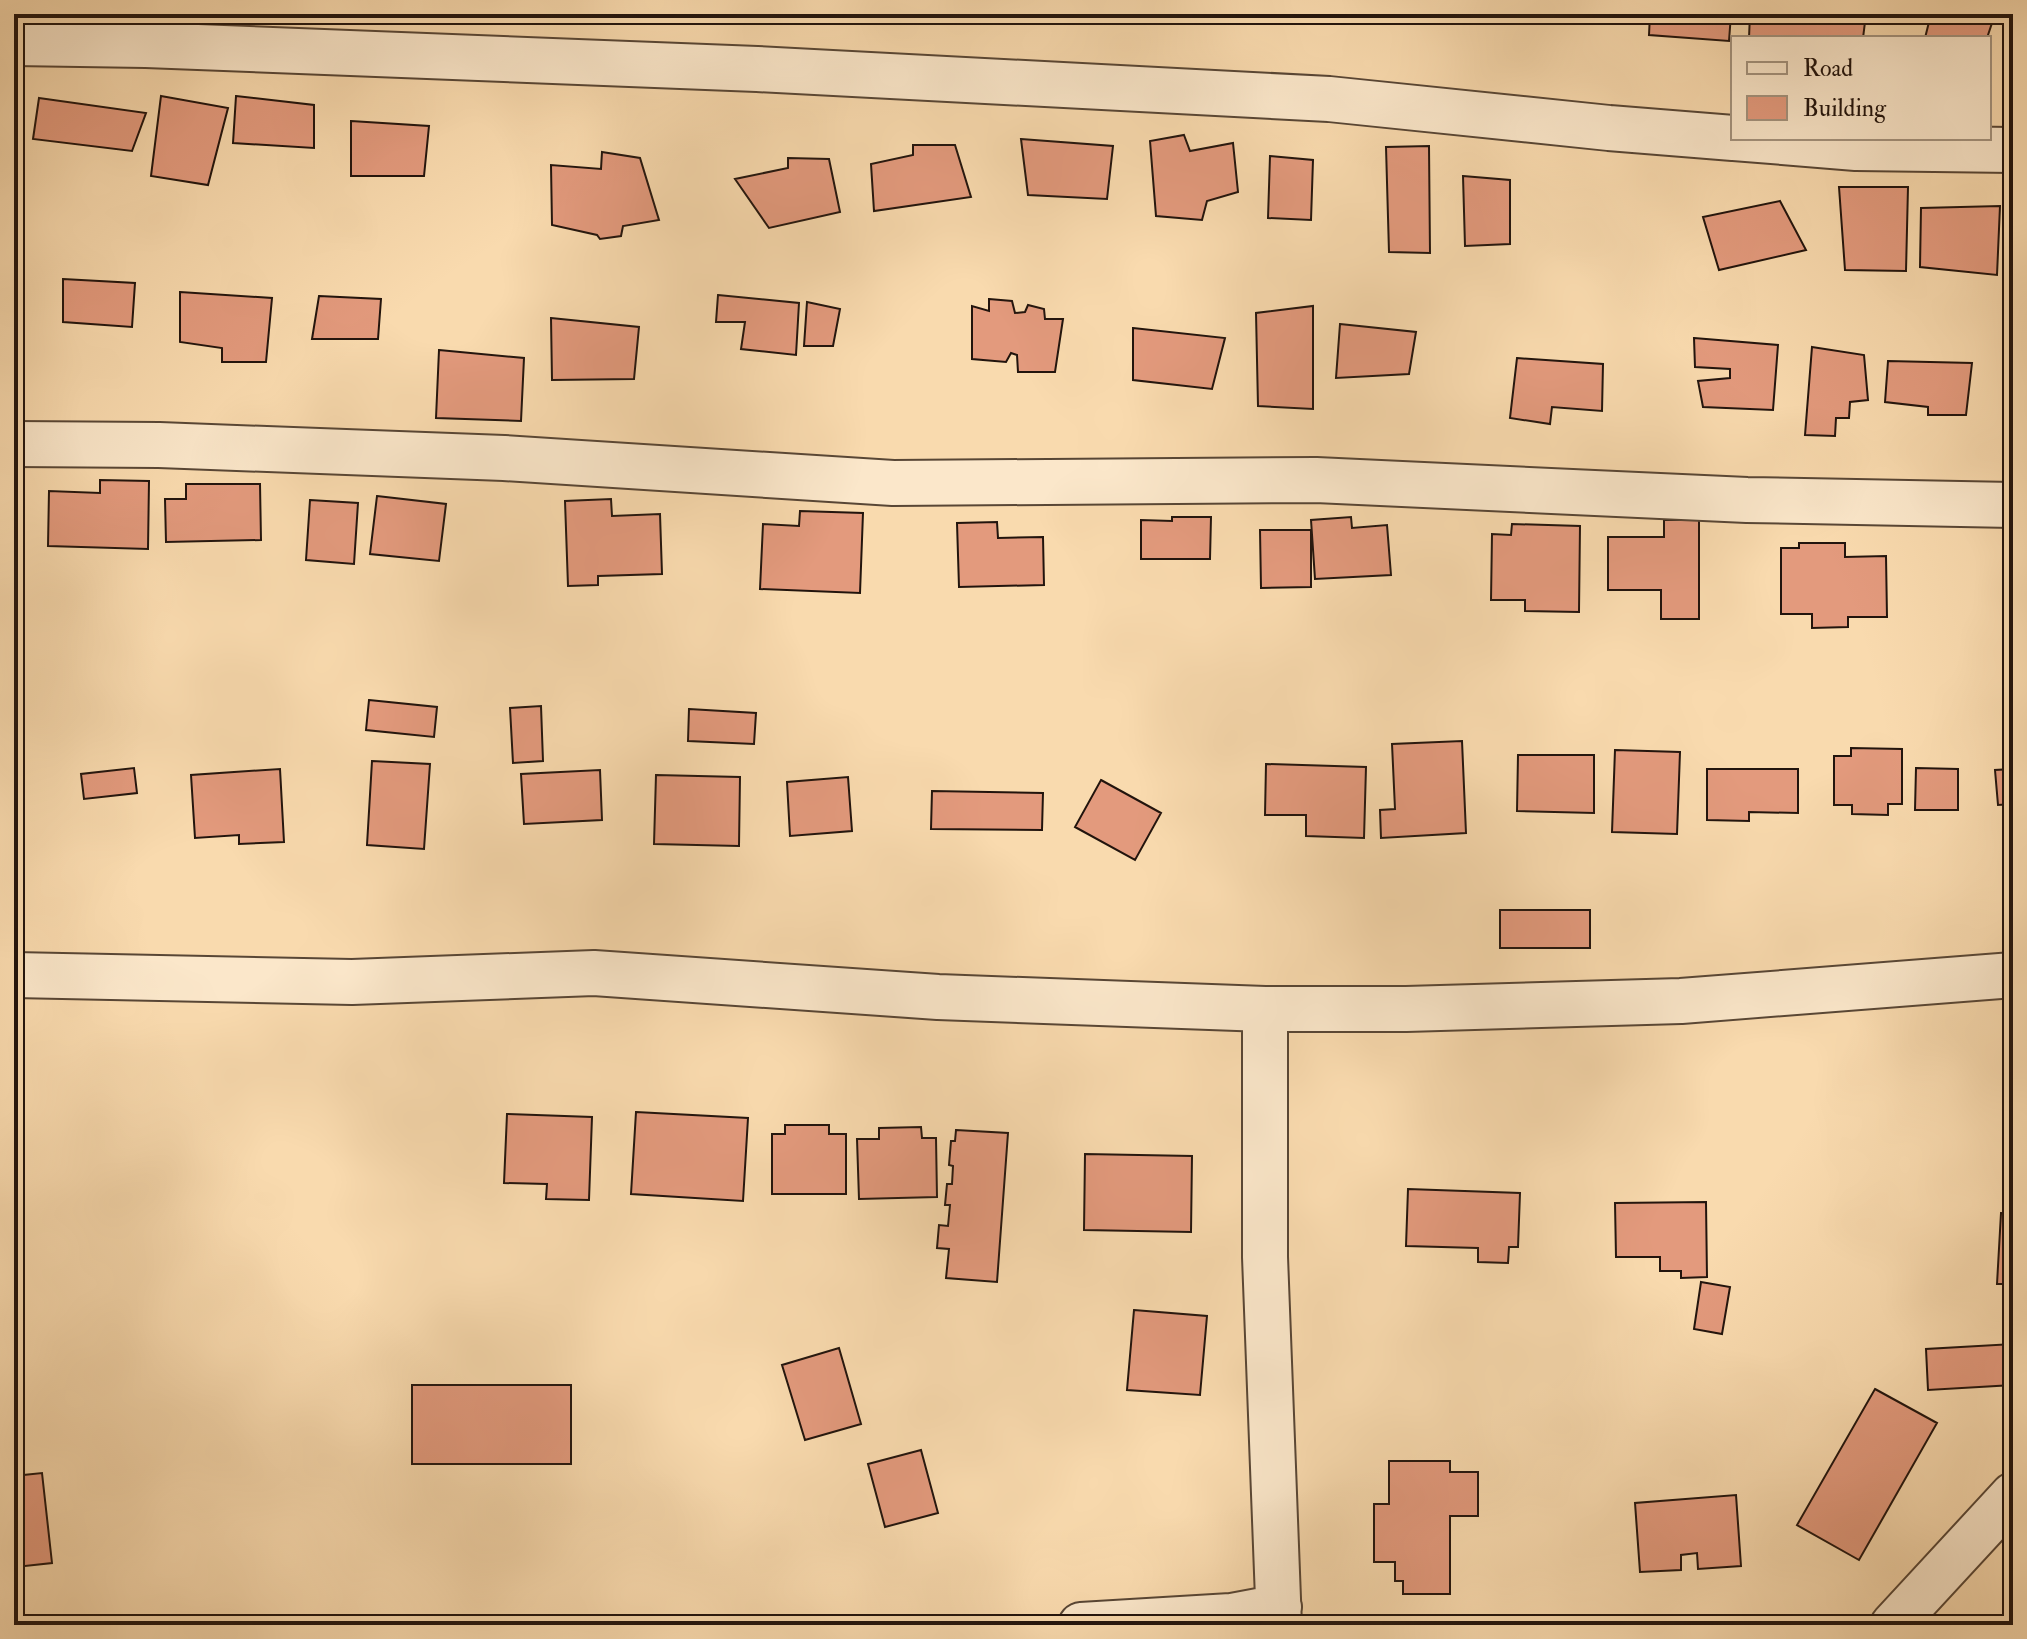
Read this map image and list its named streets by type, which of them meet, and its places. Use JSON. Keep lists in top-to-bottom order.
{
  "legend": ["Road", "Building"]
}
